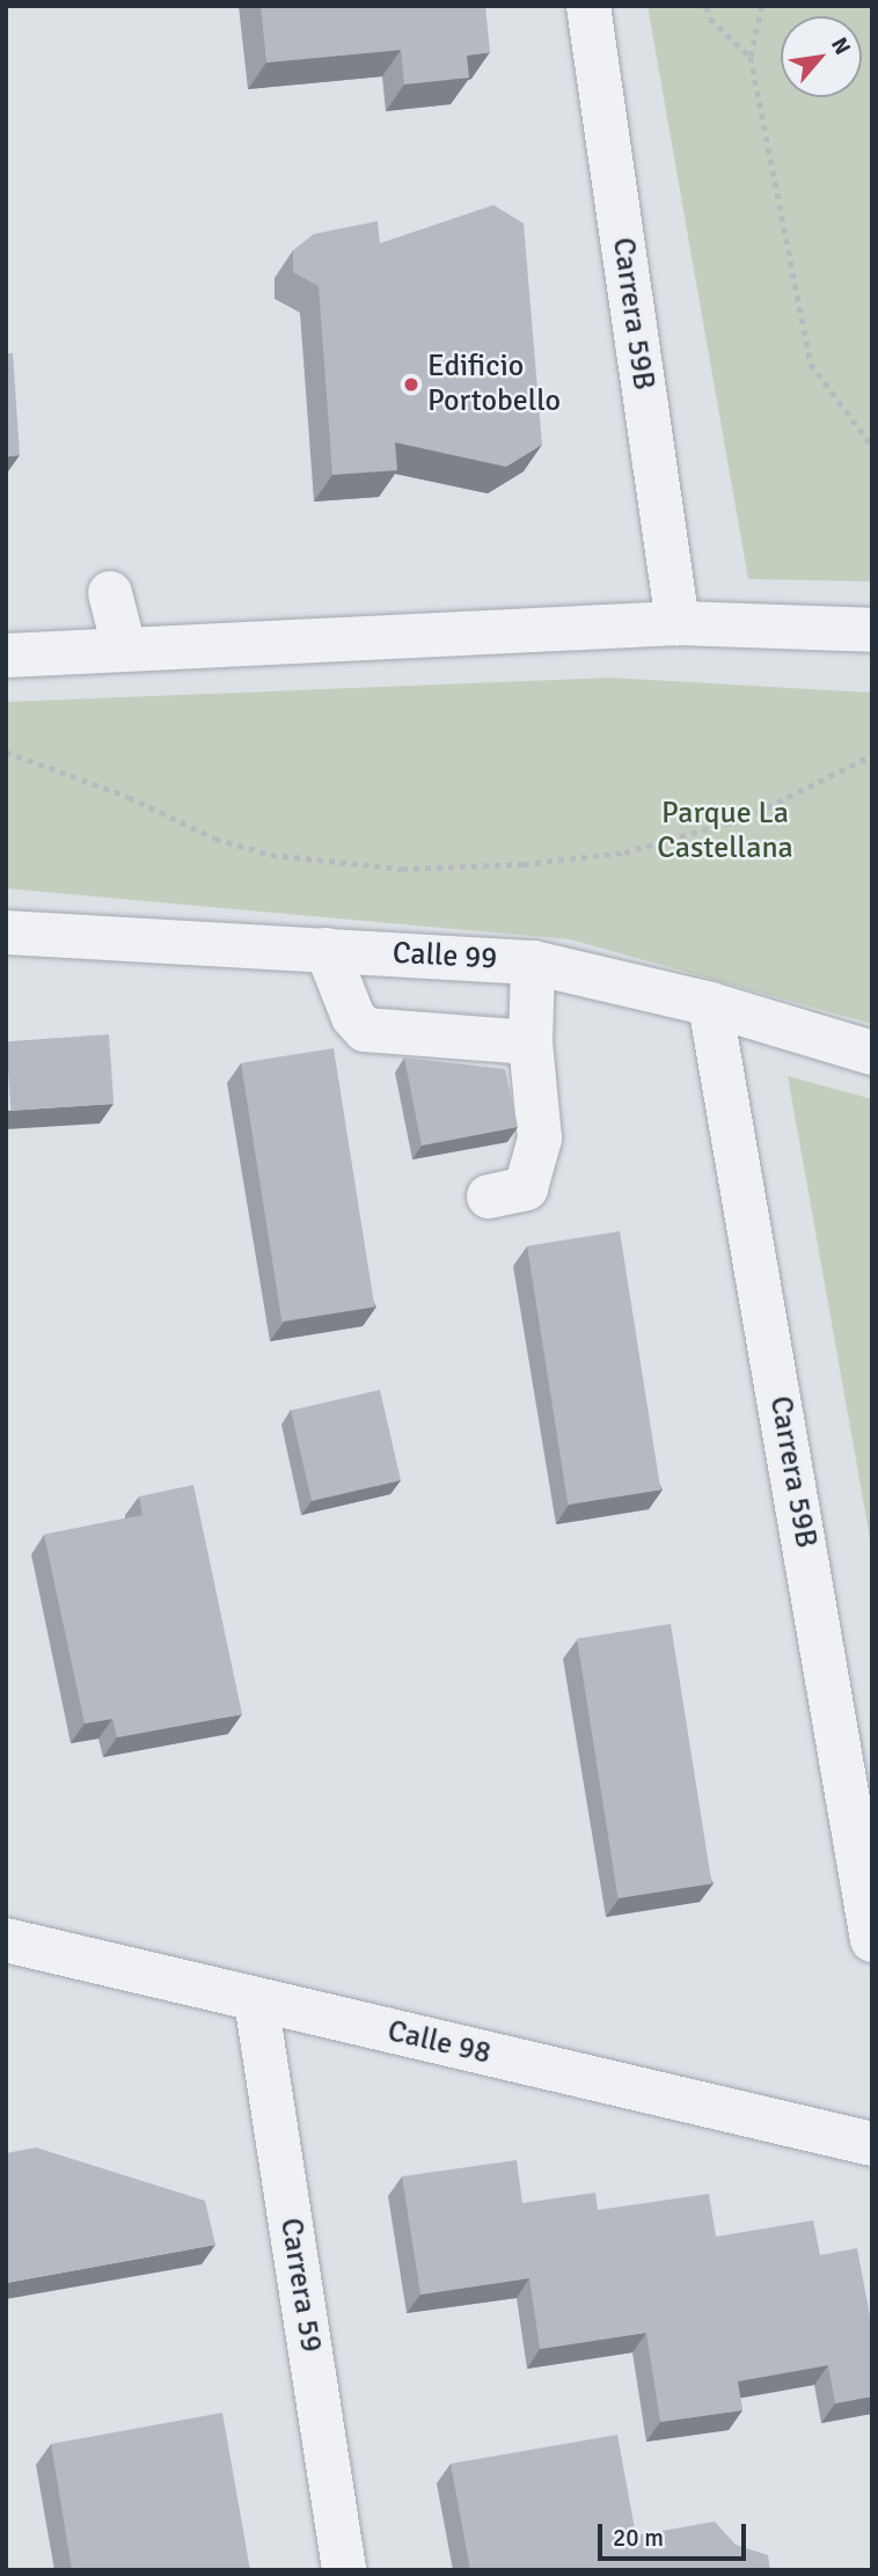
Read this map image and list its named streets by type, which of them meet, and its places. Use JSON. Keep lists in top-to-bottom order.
{
  "streets": {
    "street": [
      "Carrera 59B",
      "Calle 99",
      "Calle 98",
      "Carrera 59"
    ]
  },
  "crossings": [
    ["Carrera 59B", "Calle 99"],
    ["Calle 98", "Carrera 59"]
  ],
  "parks": ["Parque La Castellana"],
  "places": ["Edificio Portobello"],
  "scale_bar": "20 m",
  "north": "top right"
}
